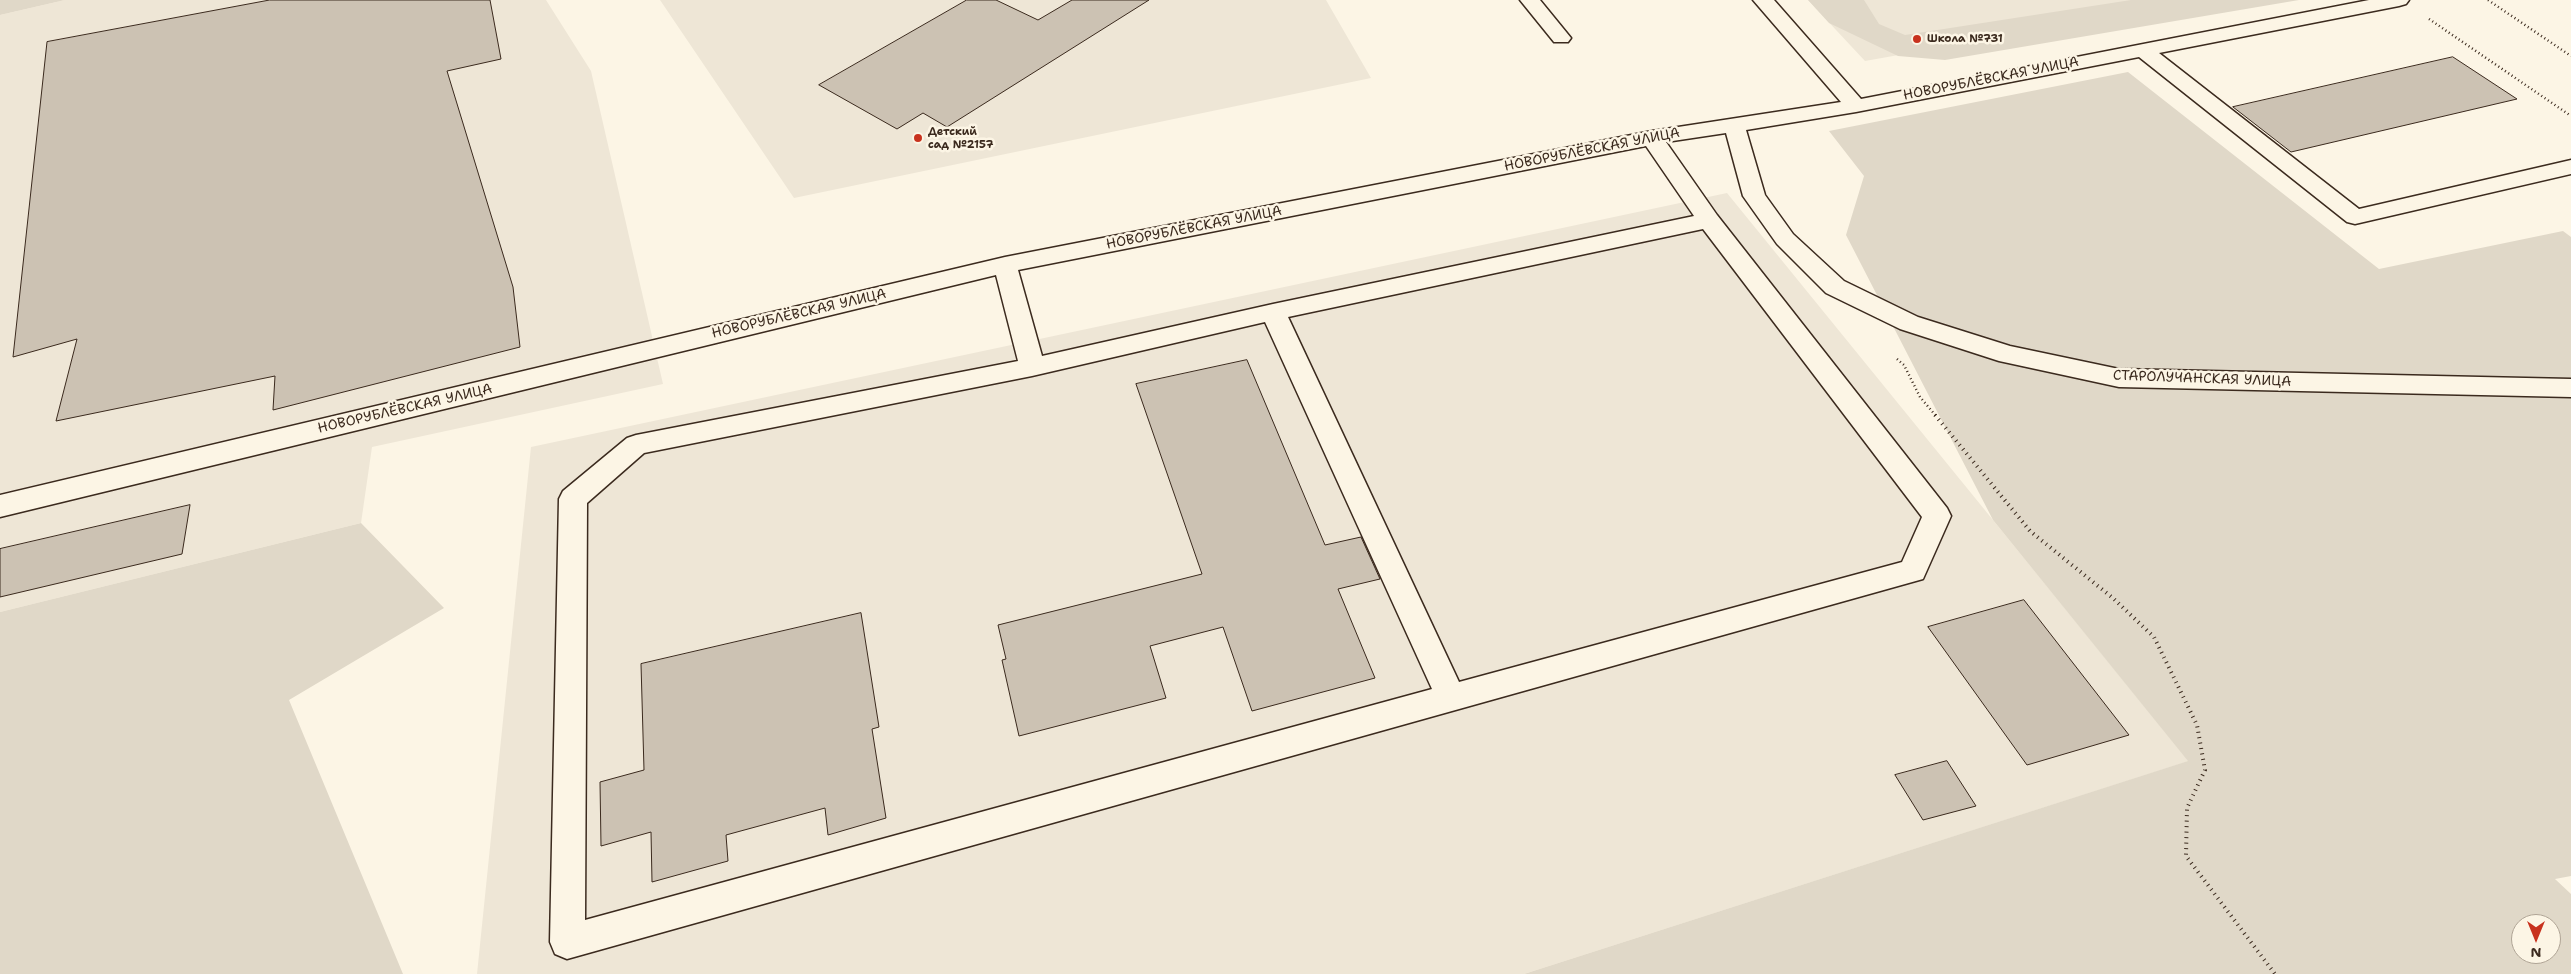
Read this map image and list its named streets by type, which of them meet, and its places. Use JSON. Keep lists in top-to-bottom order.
{
  "streets": {
    "street": ["НОВОРУБЛЁВСКАЯ УЛИЦА", "СТАРОЛУЧАНСКАЯ УЛИЦА"]
  },
  "crossings": [
    ["НОВОРУБЛЁВСКАЯ УЛИЦА", "СТАРОЛУЧАНСКАЯ УЛИЦА"]
  ],
  "places": ["Школа №731", "Детский сад №2157"],
  "north": "bottom"
}
